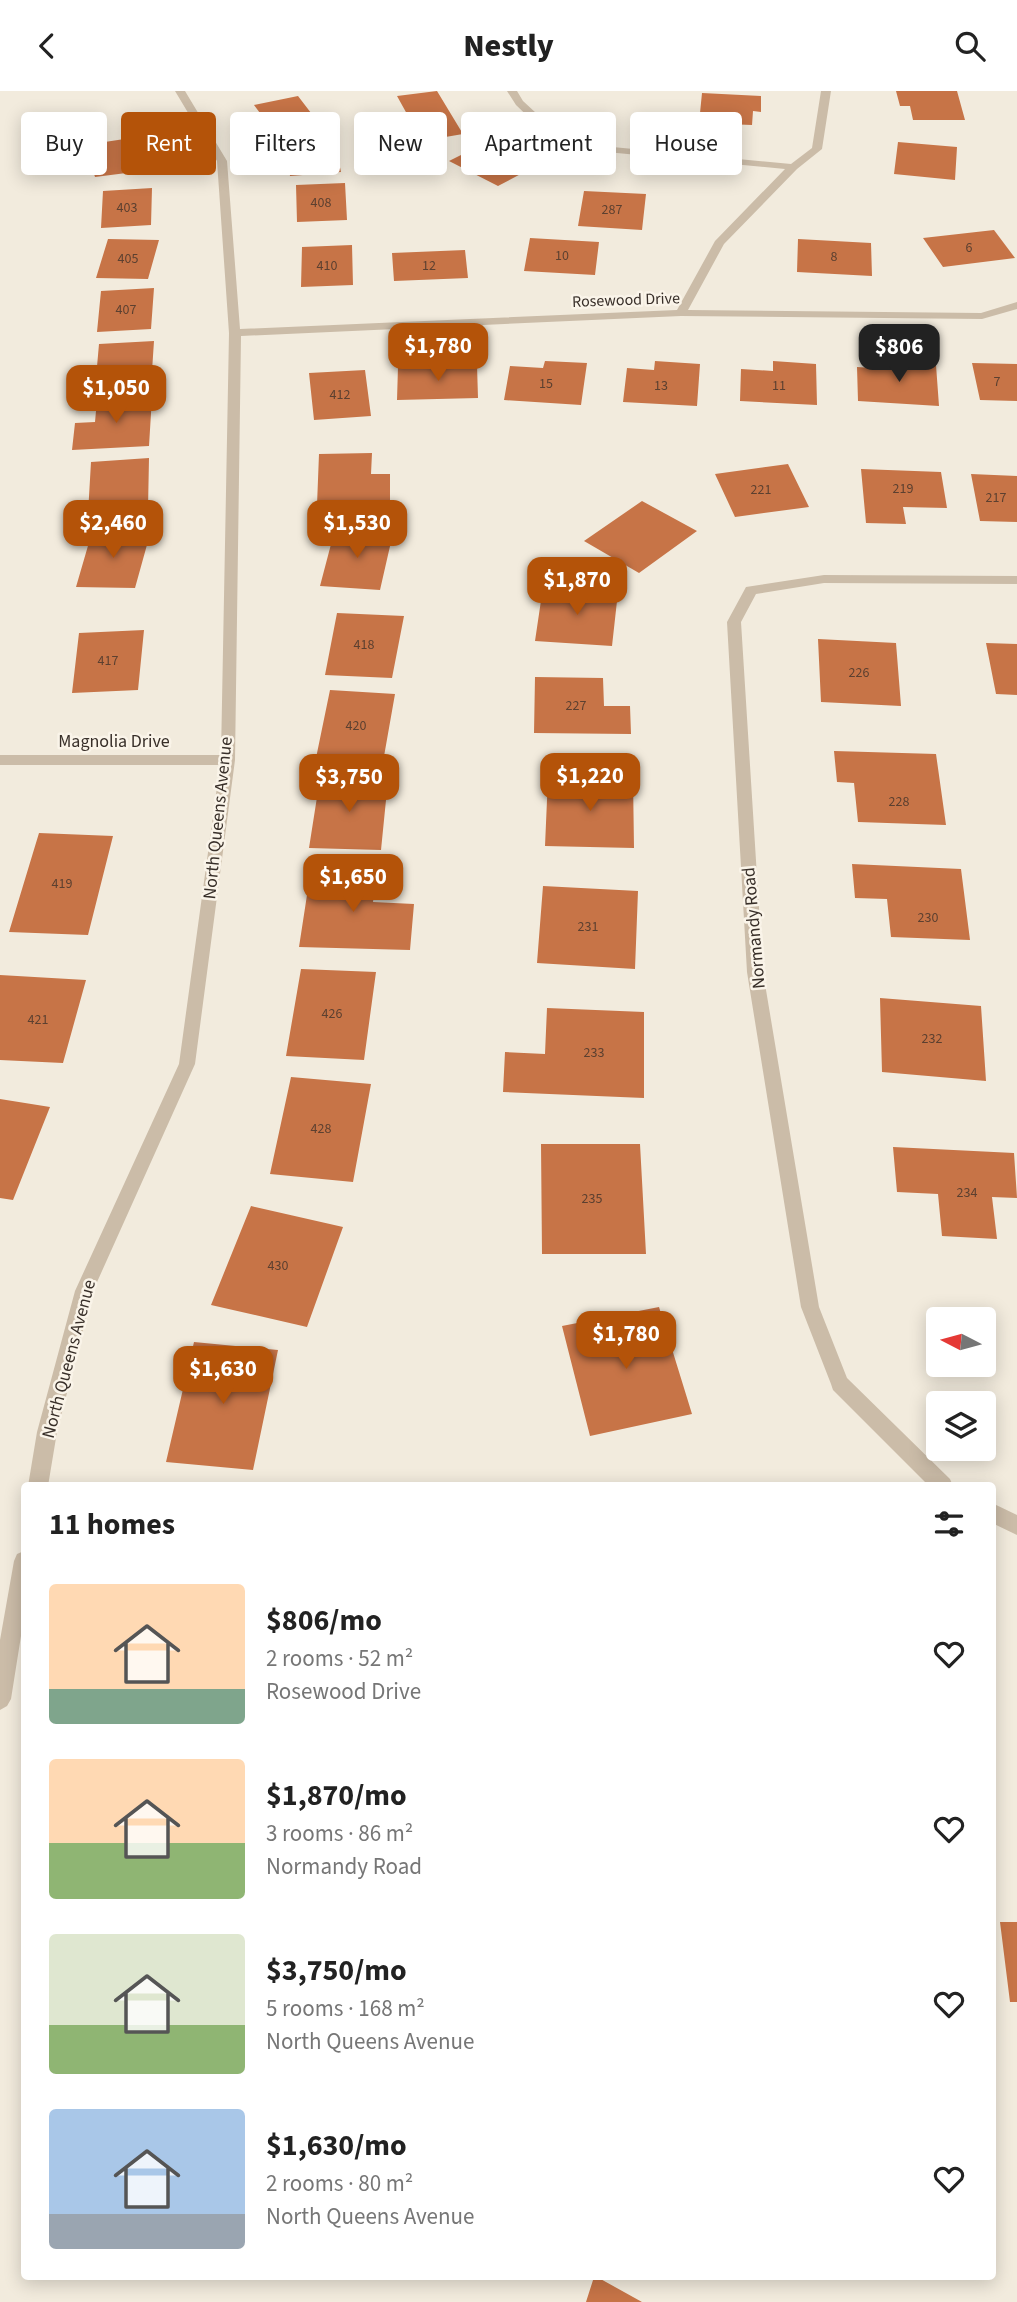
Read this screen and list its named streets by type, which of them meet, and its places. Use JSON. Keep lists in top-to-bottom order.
{
  "streets": {
    "street": [
      "Rosewood Drive",
      "Magnolia Drive",
      "North Queens Avenue",
      "Normandy Road"
    ]
  },
  "crossings": [
    ["Rosewood Drive", "North Queens Avenue"],
    ["Magnolia Drive", "North Queens Avenue"]
  ],
  "house_numbers": [
    "408",
    "403",
    "287",
    "6",
    "10",
    "8",
    "405",
    "410",
    "12",
    "407",
    "7",
    "15",
    "13",
    "11",
    "412",
    "219",
    "221",
    "217",
    "418",
    "417",
    "226",
    "227",
    "420",
    "228",
    "419",
    "230",
    "231",
    "426",
    "421",
    "232",
    "233",
    "428",
    "234",
    "235",
    "430"
  ],
  "north": "left",
  "page": {
    "header": "Nestly",
    "chip": [
      "Buy",
      "Rent",
      "Filters",
      "New",
      "Apartment",
      "House"
    ],
    "price": [
      "$1,780",
      "$806",
      "$1,050",
      "$2,460",
      "$1,530",
      "$1,870",
      "$1,220",
      "$3,750",
      "$1,650",
      "$1,780",
      "$1,630"
    ],
    "heading": "11 homes",
    "list": [
      {
        "name": "$806/mo",
        "note": "2 rooms · 52 m² · Rosewood Drive"
      },
      {
        "name": "$1,870/mo",
        "note": "3 rooms · 86 m² · Normandy Road"
      },
      {
        "name": "$3,750/mo",
        "note": "5 rooms · 168 m² · North Queens Avenue"
      },
      {
        "name": "$1,630/mo",
        "note": "2 rooms · 80 m² · North Queens Avenue"
      }
    ]
  }
}
